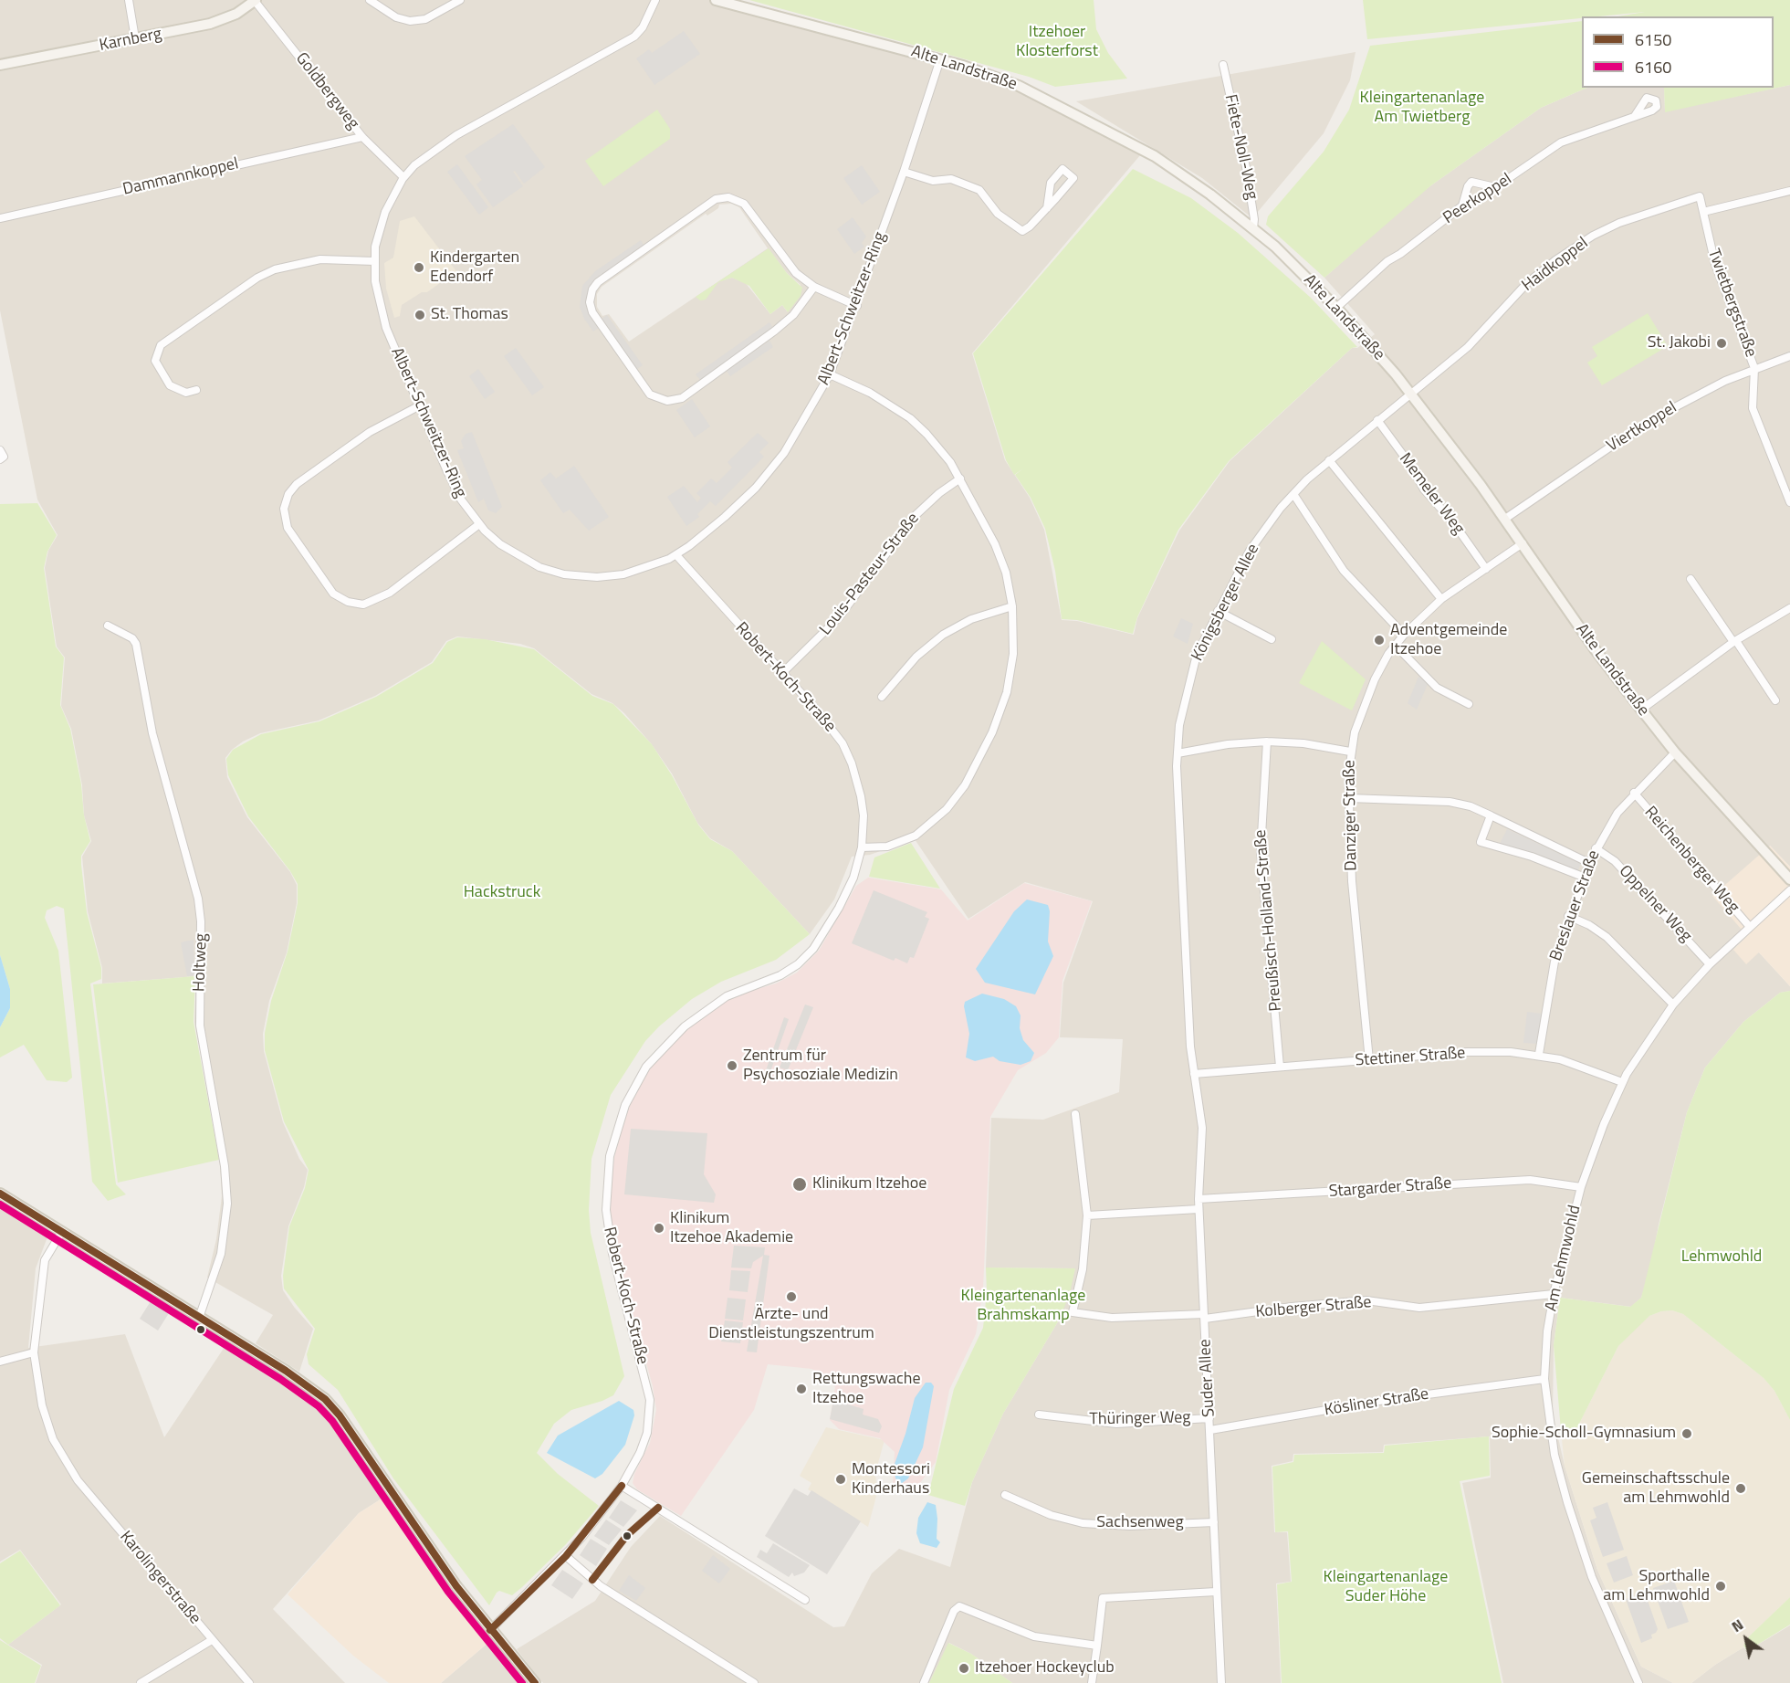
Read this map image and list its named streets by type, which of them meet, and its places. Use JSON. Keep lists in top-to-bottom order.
{
  "streets": {
    "street": [
      "Karnberg",
      "Alte Landstraße",
      "Goldbergweg",
      "Fiete-Noll-Weg",
      "Dammannkoppel",
      "Peerkoppel",
      "Haidkoppel",
      "Twietbergstraße",
      "Albert-Schweitzer-Ring",
      "Viertkoppel",
      "Memeler Weg",
      "Louis-Pasteur-Straße",
      "Königsberger Allee",
      "Robert-Koch-Straße",
      "Danziger Straße",
      "Reichenberger Weg",
      "Oppelner Weg",
      "Breslauer Straße",
      "Preußisch-Holland-Straße",
      "Holtweg",
      "Stettiner Straße",
      "Stargarder Straße",
      "Am Lehmwohld",
      "Kolberger Straße",
      "Suder Allee",
      "Kösliner Straße",
      "Thüringer Weg",
      "Sachsenweg",
      "Karolingerstraße"
    ]
  },
  "crossings": [
    ["Karnberg", "Goldbergweg"],
    ["Alte Landstraße", "Fiete-Noll-Weg"],
    ["Alte Landstraße", "Peerkoppel"],
    ["Alte Landstraße", "Haidkoppel"],
    ["Alte Landstraße", "Albert-Schweitzer-Ring"],
    ["Alte Landstraße", "Viertkoppel"],
    ["Alte Landstraße", "Königsberger Allee"],
    ["Alte Landstraße", "Danziger Straße"],
    ["Alte Landstraße", "Breslauer Straße"],
    ["Goldbergweg", "Dammannkoppel"],
    ["Goldbergweg", "Albert-Schweitzer-Ring"],
    ["Haidkoppel", "Twietbergstraße"],
    ["Haidkoppel", "Königsberger Allee"],
    ["Twietbergstraße", "Viertkoppel"],
    ["Albert-Schweitzer-Ring", "Robert-Koch-Straße"],
    ["Memeler Weg", "Königsberger Allee"],
    ["Memeler Weg", "Danziger Straße"],
    ["Louis-Pasteur-Straße", "Robert-Koch-Straße"],
    ["Königsberger Allee", "Stettiner Straße"],
    ["Königsberger Allee", "Suder Allee"],
    ["Danziger Straße", "Stettiner Straße"],
    ["Reichenberger Weg", "Breslauer Straße"],
    ["Reichenberger Weg", "Am Lehmwohld"],
    ["Oppelner Weg", "Breslauer Straße"],
    ["Oppelner Weg", "Am Lehmwohld"],
    ["Breslauer Straße", "Stettiner Straße"],
    ["Preußisch-Holland-Straße", "Stettiner Straße"],
    ["Stettiner Straße", "Am Lehmwohld"],
    ["Stettiner Straße", "Suder Allee"],
    ["Stargarder Straße", "Am Lehmwohld"],
    ["Stargarder Straße", "Suder Allee"],
    ["Am Lehmwohld", "Kolberger Straße"],
    ["Am Lehmwohld", "Kösliner Straße"],
    ["Kolberger Straße", "Suder Allee"],
    ["Suder Allee", "Kösliner Straße"],
    ["Suder Allee", "Thüringer Weg"],
    ["Suder Allee", "Sachsenweg"]
  ],
  "parks": [
    "Itzehoer Klosterforst",
    "Kleingartenanlage Am Twietberg",
    "Hackstruck",
    "Lehmwohld",
    "Kleingartenanlage Brahmskamp",
    "Kleingartenanlage Suder Höhe"
  ],
  "places": [
    "Kindergarten Edendorf",
    "St. Thomas",
    "St. Jakobi",
    "Adventgemeinde Itzehoe",
    "Zentrum für Psychosoziale Medizin",
    "Klinikum Itzehoe",
    "Klinikum Itzehoe Akademie",
    "Ärzte- und Dienstleistungszentrum",
    "Rettungswache Itzehoe",
    "Sophie-Scholl-Gymnasium",
    "Montessori Kinderhaus",
    "Gemeinschaftsschule am Lehmwohld",
    "Sporthalle am Lehmwohld",
    "Itzehoer Hockeyclub"
  ],
  "lines": ["transit line 6150", "transit line 6160"],
  "legend": ["6150", "6160"],
  "north": "top left"
}
